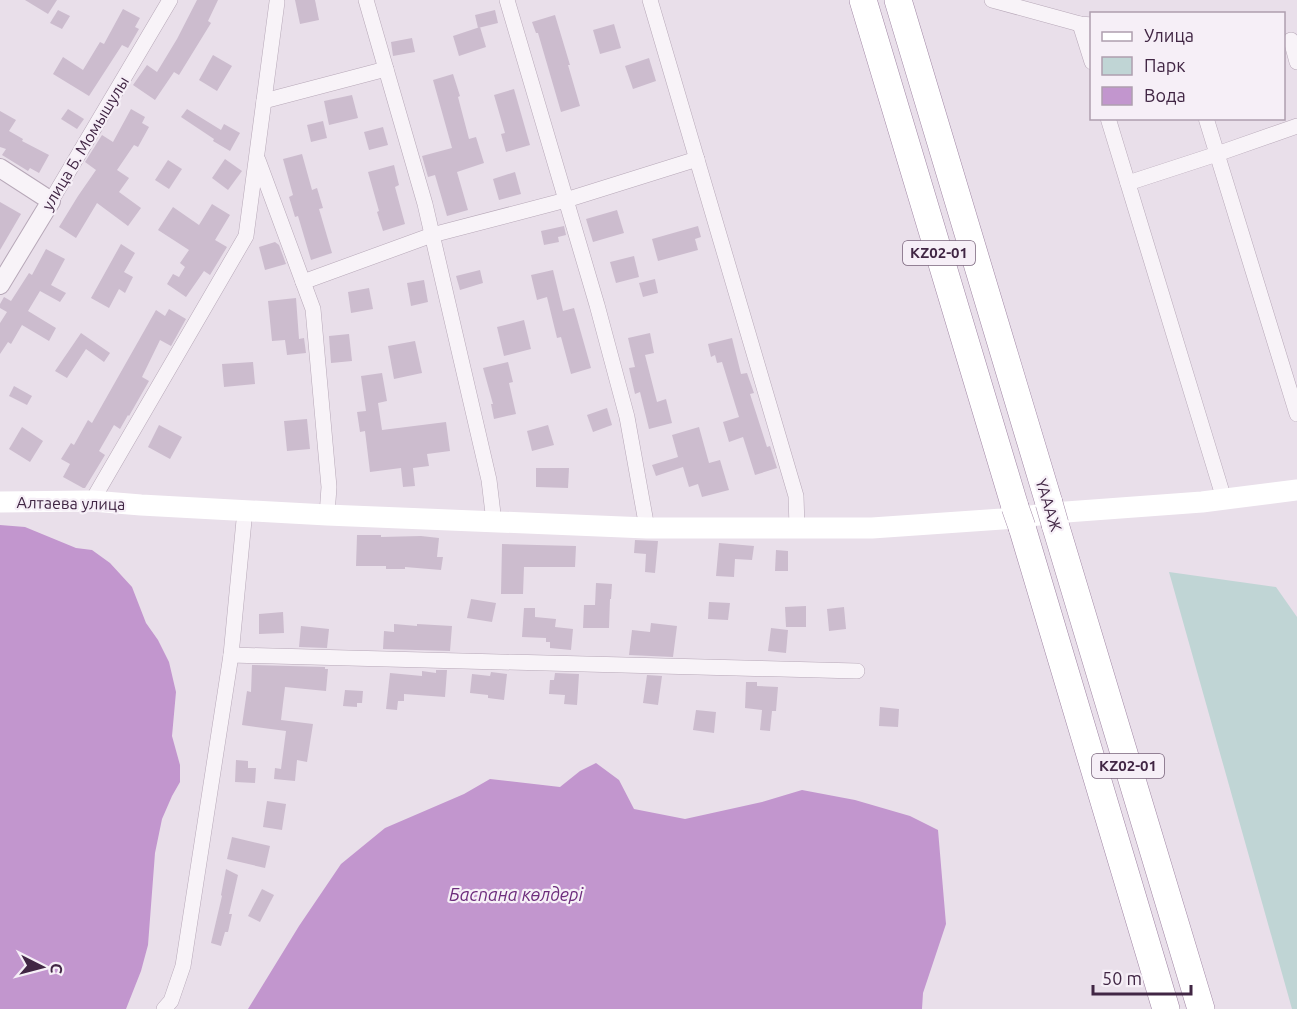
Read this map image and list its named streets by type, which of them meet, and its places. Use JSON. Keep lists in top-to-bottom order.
{
  "streets": {
    "highway": ["KZ02-01", "ҮАААЖ"],
    "main road": ["Алтаева улица"],
    "street": ["улица Б. Момышулы"]
  },
  "water": ["Баспана көлдері"],
  "legend": ["Улица", "Парк", "Вода"],
  "scale_bar": "50 m",
  "north": "right"
}
